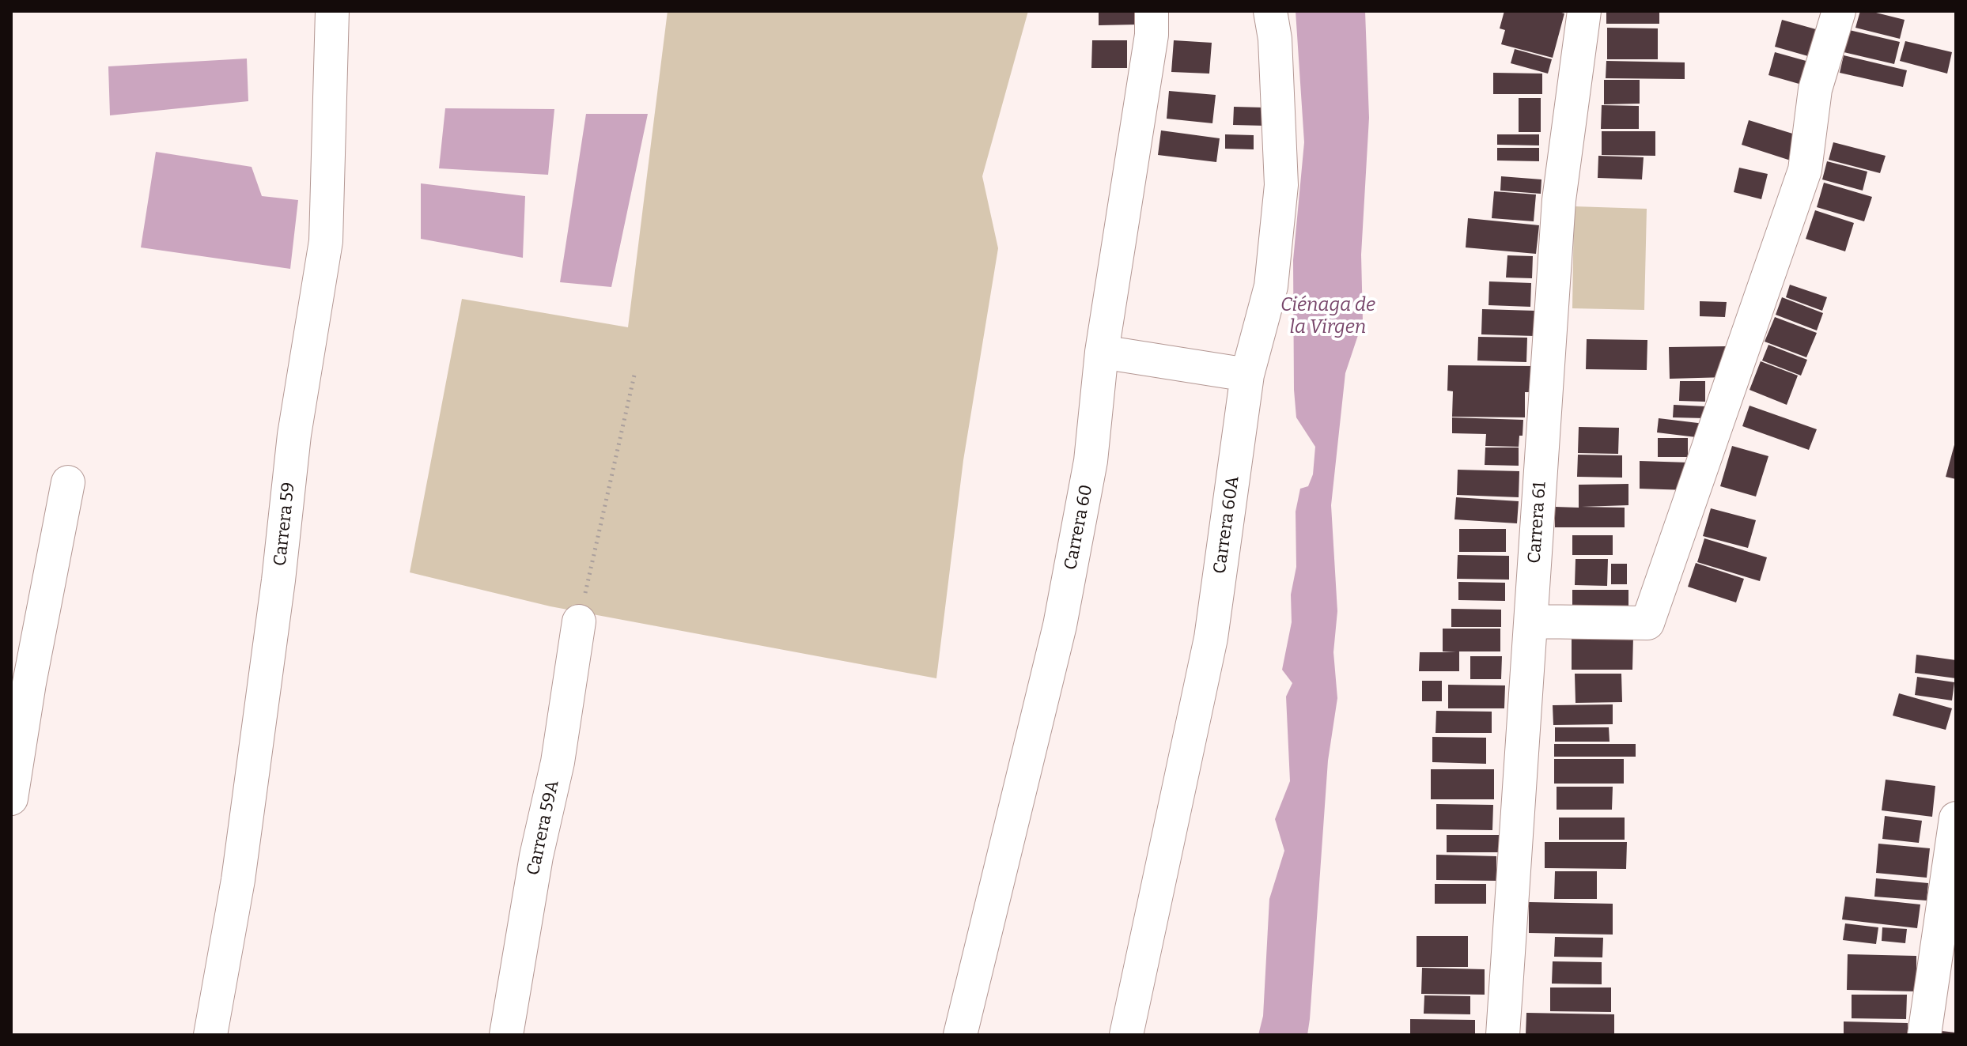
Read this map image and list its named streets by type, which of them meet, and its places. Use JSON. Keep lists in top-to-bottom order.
{
  "streets": {
    "street": [
      "Carrera 61",
      "Carrera 59",
      "Carrera 60A",
      "Carrera 60",
      "Carrera 59A"
    ]
  },
  "water": ["Ciénaga de la Virgen"]
}
